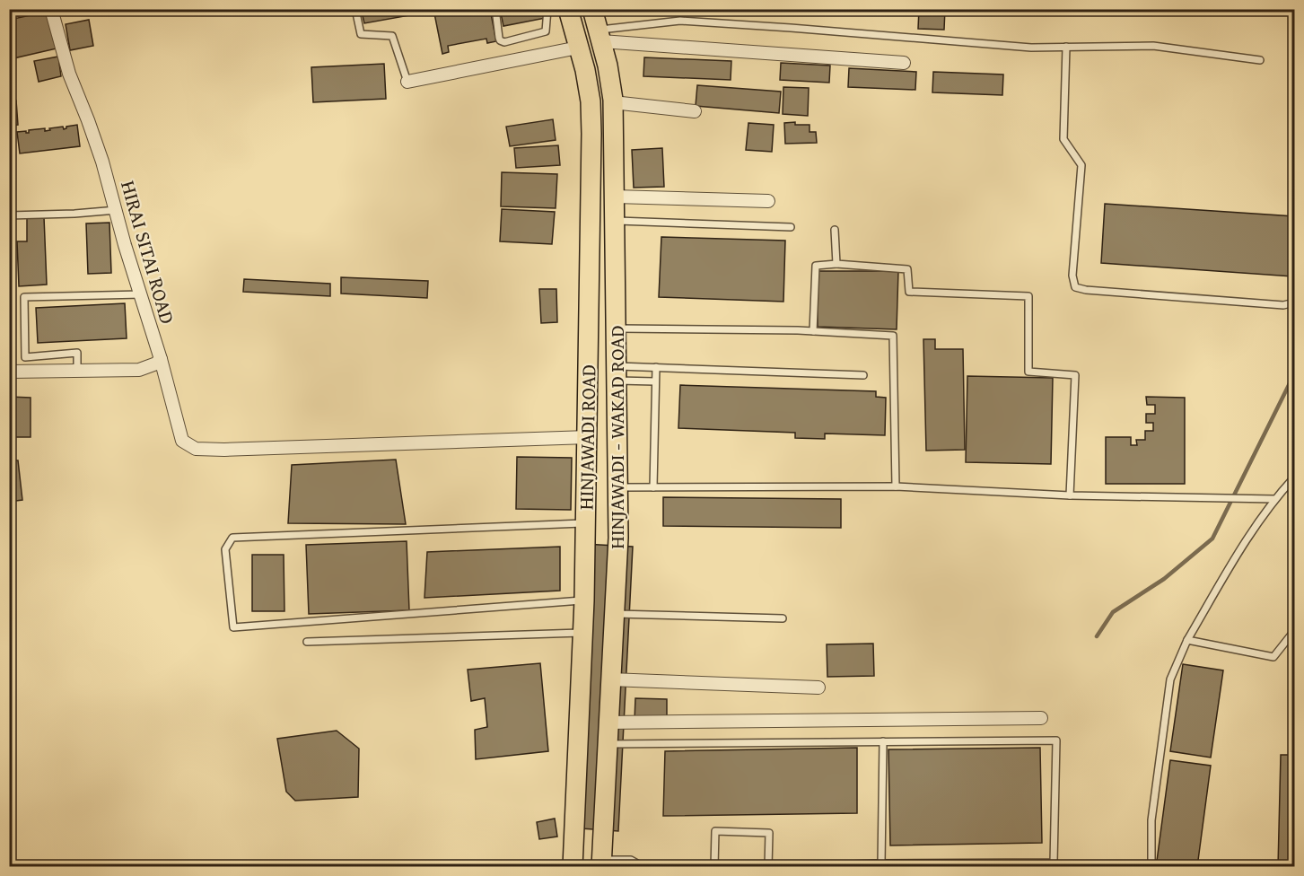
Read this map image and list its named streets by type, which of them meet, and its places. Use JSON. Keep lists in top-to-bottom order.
{
  "streets": {
    "main road": ["HINJAWADI ROAD", "HINJAWADI - WAKAD ROAD"],
    "street": ["HIRAI SITAI ROAD"]
  },
  "crossings": [
    ["HIRAI SITAI ROAD", "HINJAWADI ROAD"]
  ]
}
